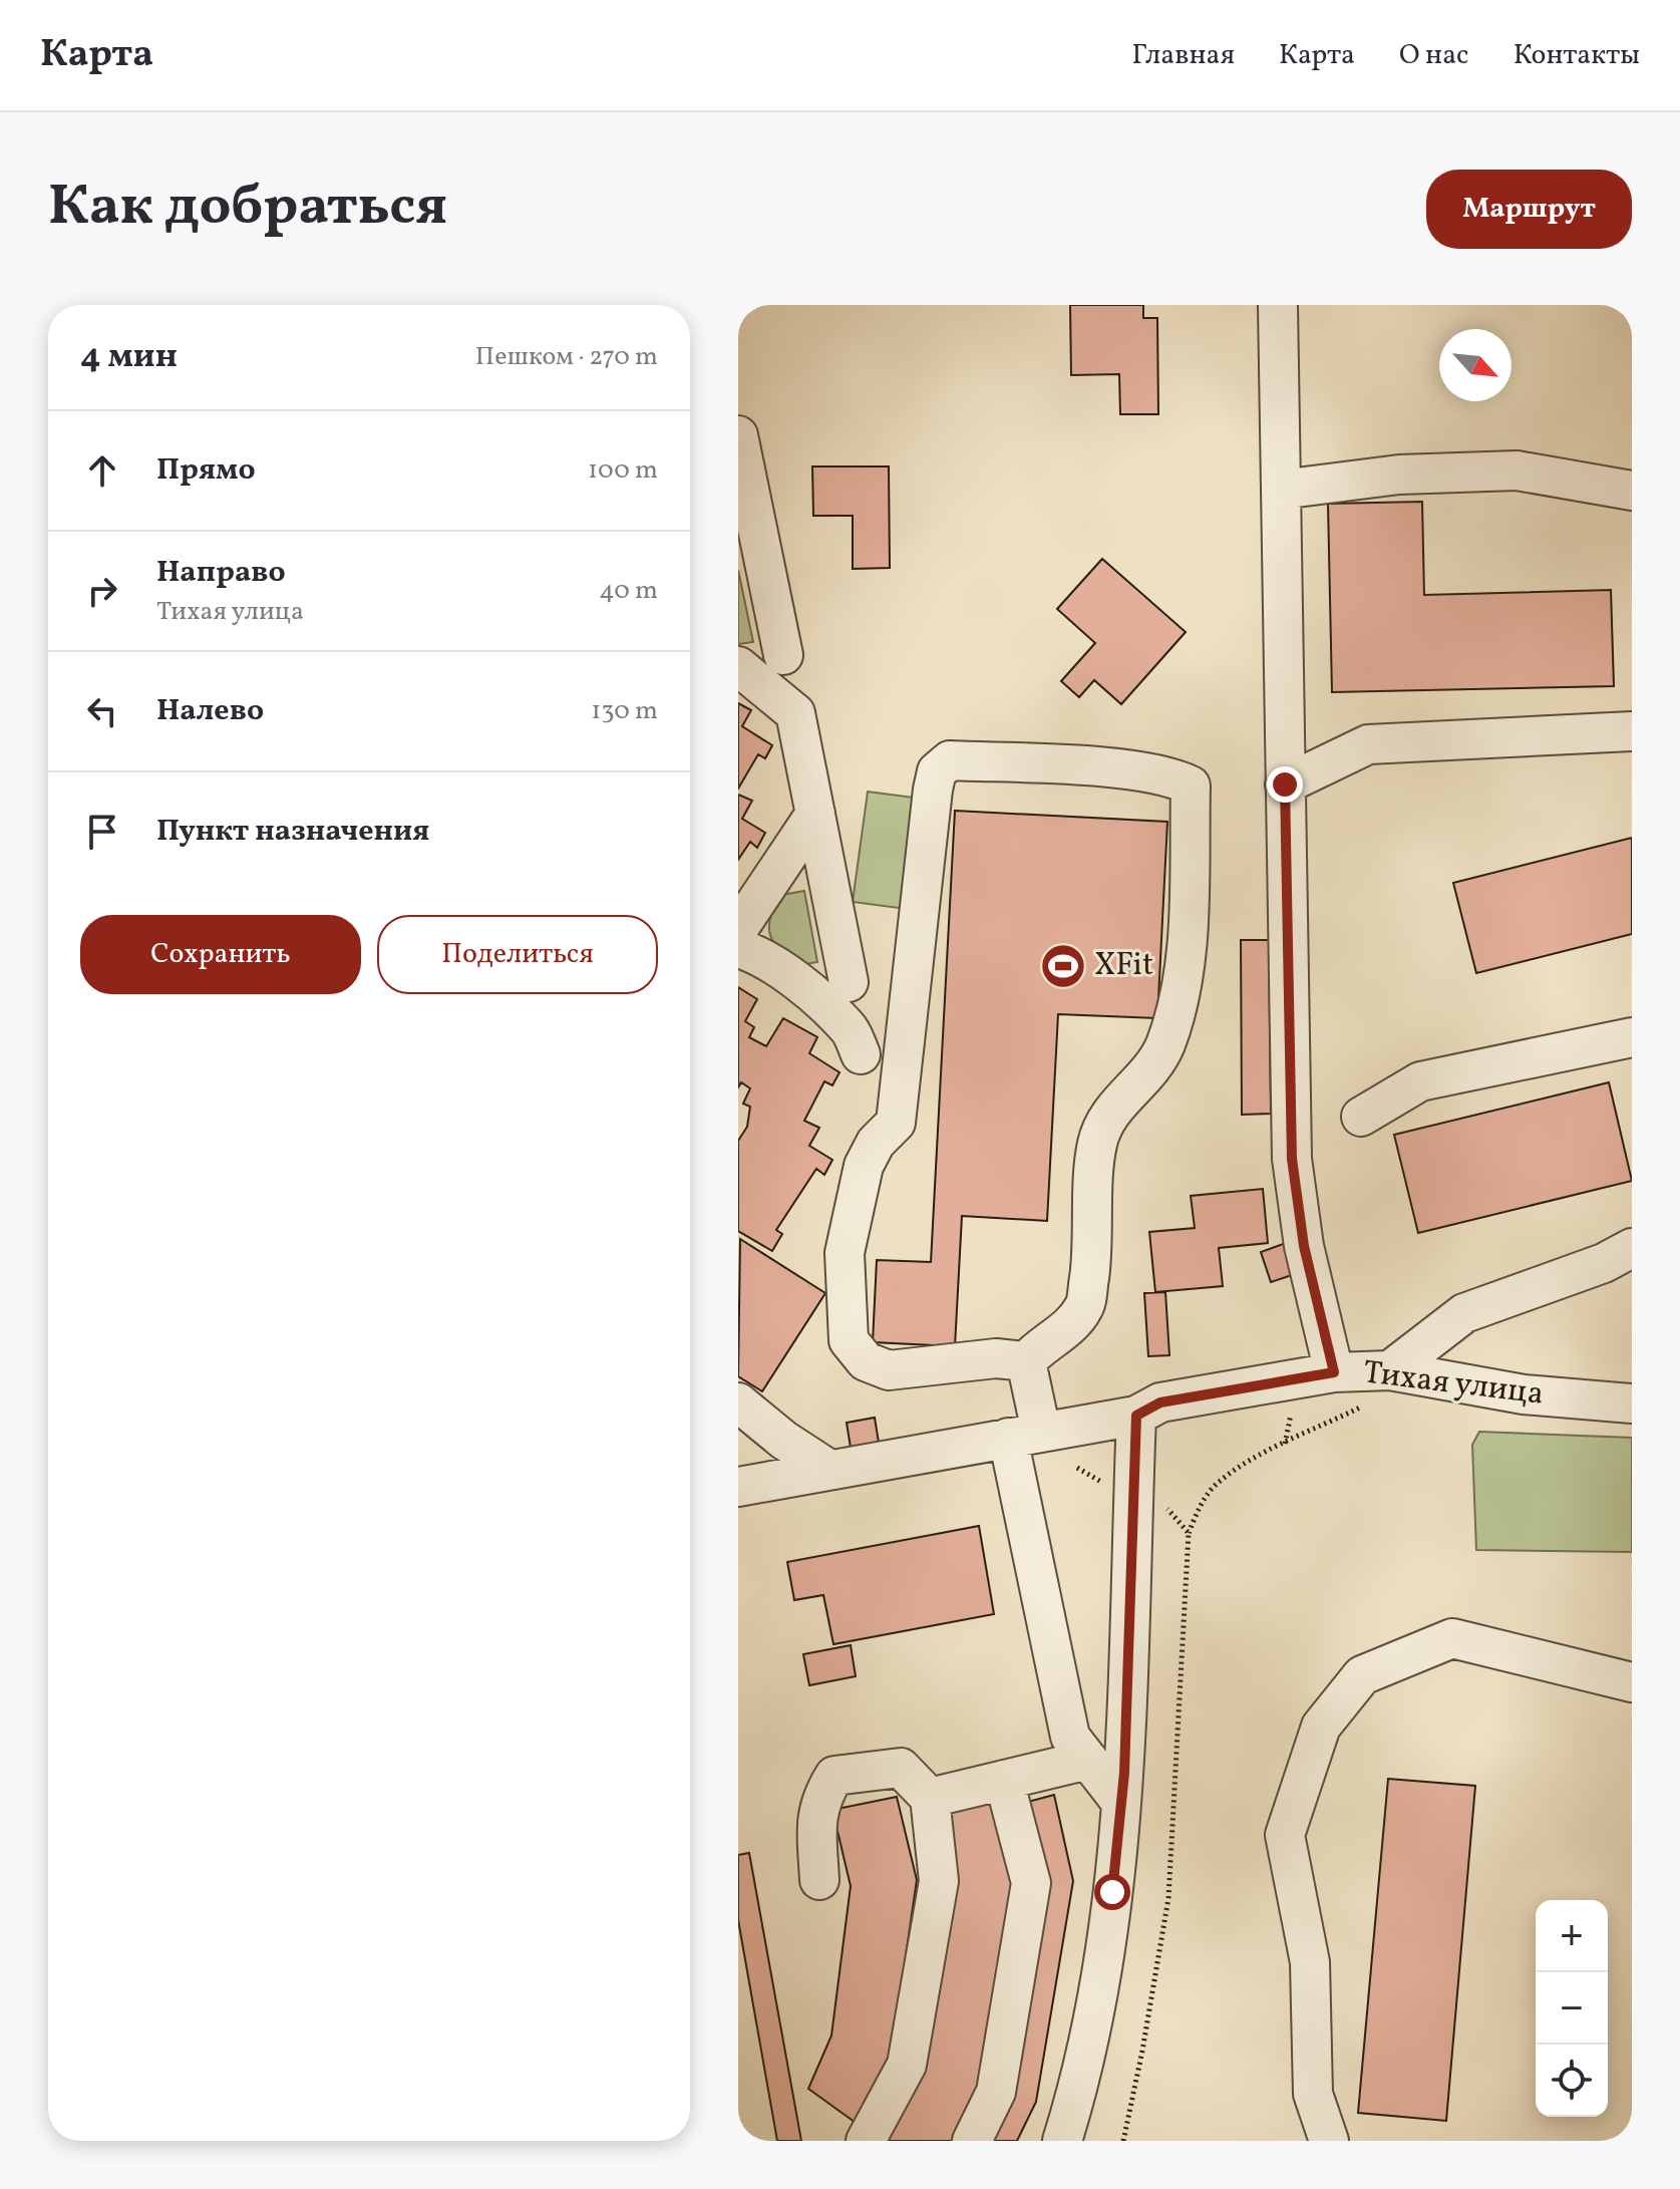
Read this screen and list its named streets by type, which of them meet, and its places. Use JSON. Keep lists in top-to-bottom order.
{
  "streets": {
    "street": ["Тихая улица"]
  },
  "places": {
    "sports": ["XFit"]
  },
  "north": "bottom right",
  "page": {
    "header": "Карта",
    "nav": [
      "Главная",
      "Карта",
      "О нас",
      "Контакты"
    ],
    "title": "Как добраться",
    "buttons": [
      "Маршрут",
      ["Сохранить", "Поделиться"]
    ],
    "heading": ["4 мин", "Пешком · 270 m"],
    "list": [
      ["Прямо", "100 m"],
      ["Направо", "Тихая улица", "40 m"],
      ["Налево", "130 m"],
      "Пункт назначения"
    ],
    "map_buttons": ["+", "−"]
  }
}
